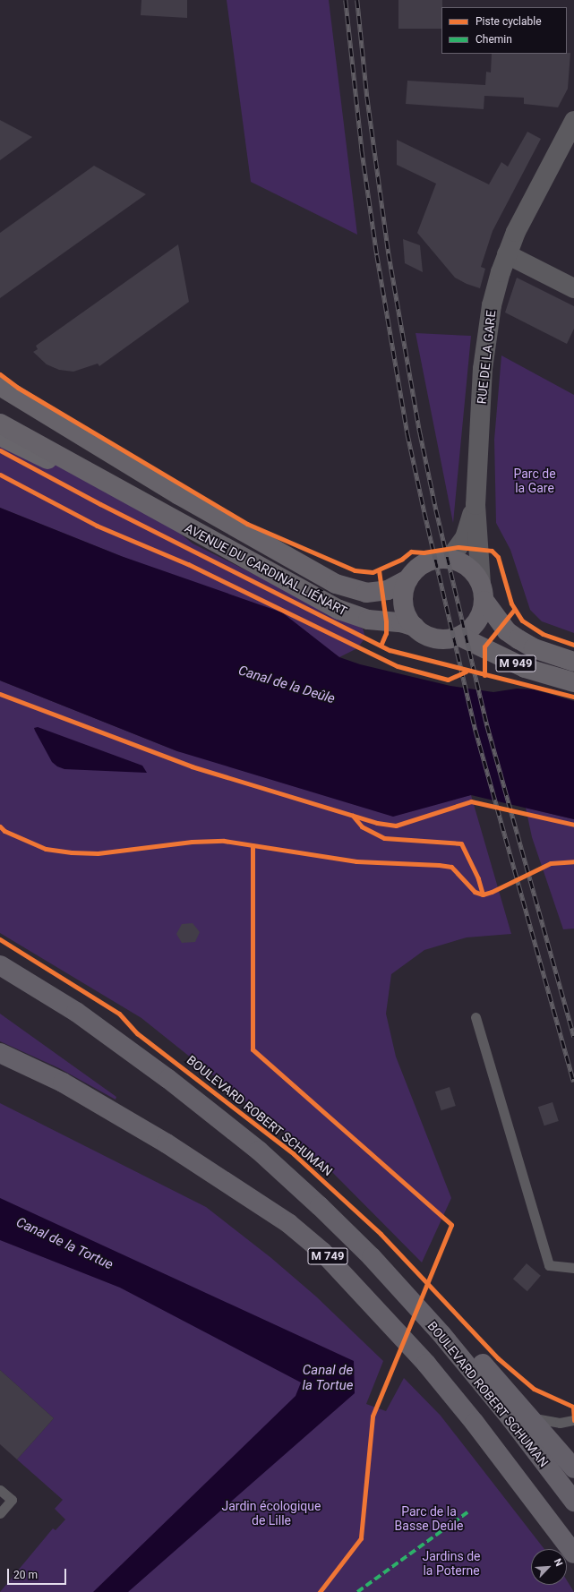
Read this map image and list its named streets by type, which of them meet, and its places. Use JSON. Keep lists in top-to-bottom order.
{
  "streets": {
    "highway": ["BOULEVARD ROBERT SCHUMAN", "M 749"],
    "main road": ["AVENUE DU CARDINAL LIÉNART", "M 949"],
    "street": ["RUE DE LA GARE"]
  },
  "crossings": [
    ["RUE DE LA GARE", "AVENUE DU CARDINAL LIÉNART"],
    ["RUE DE LA GARE", "M 949"],
    ["AVENUE DU CARDINAL LIÉNART", "M 949"]
  ],
  "water": ["Canal de la Deûle", "Canal de la Tortue"],
  "parks": [
    "Parc de la Gare",
    "Jardin écologique de Lille",
    "Parc de la Basse Deûle",
    "Jardins de la Poterne"
  ],
  "legend": ["Piste cyclable", "Chemin"],
  "scale_bar": "20 m",
  "north": "top right"
}
